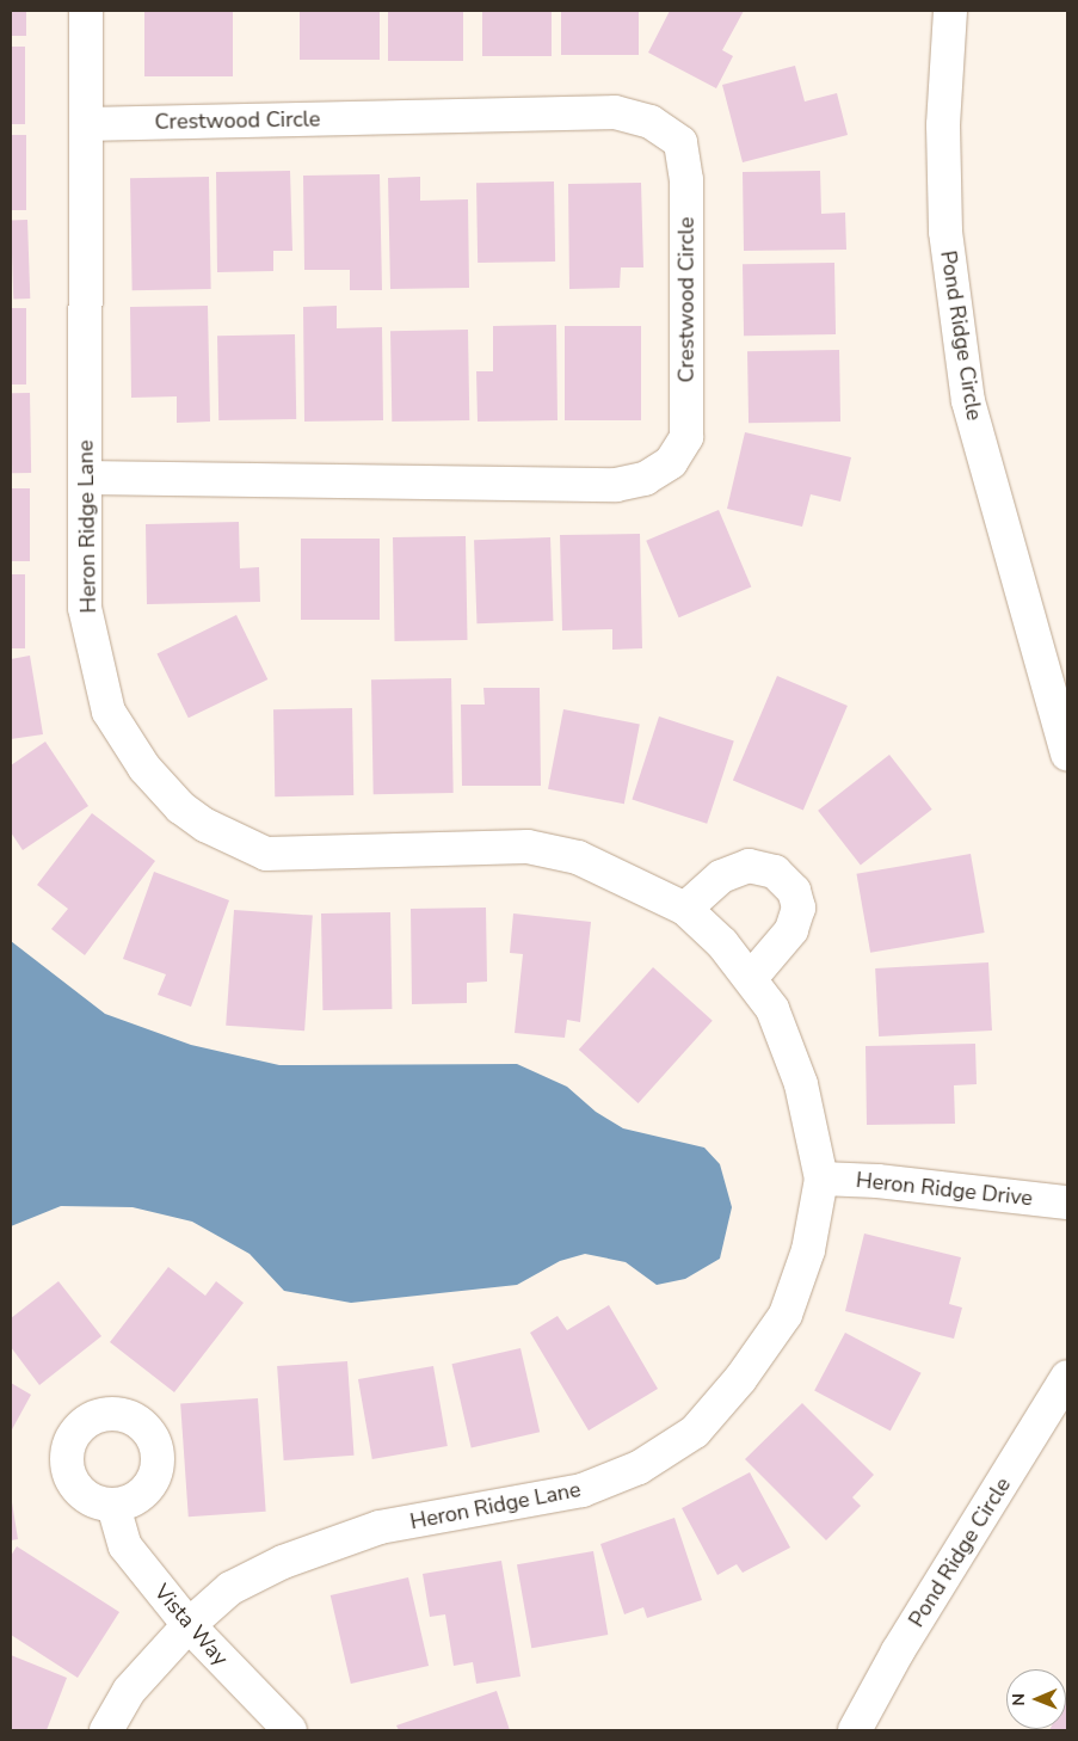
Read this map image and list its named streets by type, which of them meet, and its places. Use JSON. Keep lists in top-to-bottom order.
{
  "streets": {
    "street": [
      "Crestwood Circle",
      "Pond Ridge Circle",
      "Heron Ridge Lane",
      "Heron Ridge Drive",
      "Vista Way"
    ]
  },
  "crossings": [
    ["Crestwood Circle", "Heron Ridge Lane"],
    ["Heron Ridge Lane", "Heron Ridge Drive"],
    ["Heron Ridge Lane", "Vista Way"]
  ],
  "north": "left"
}
